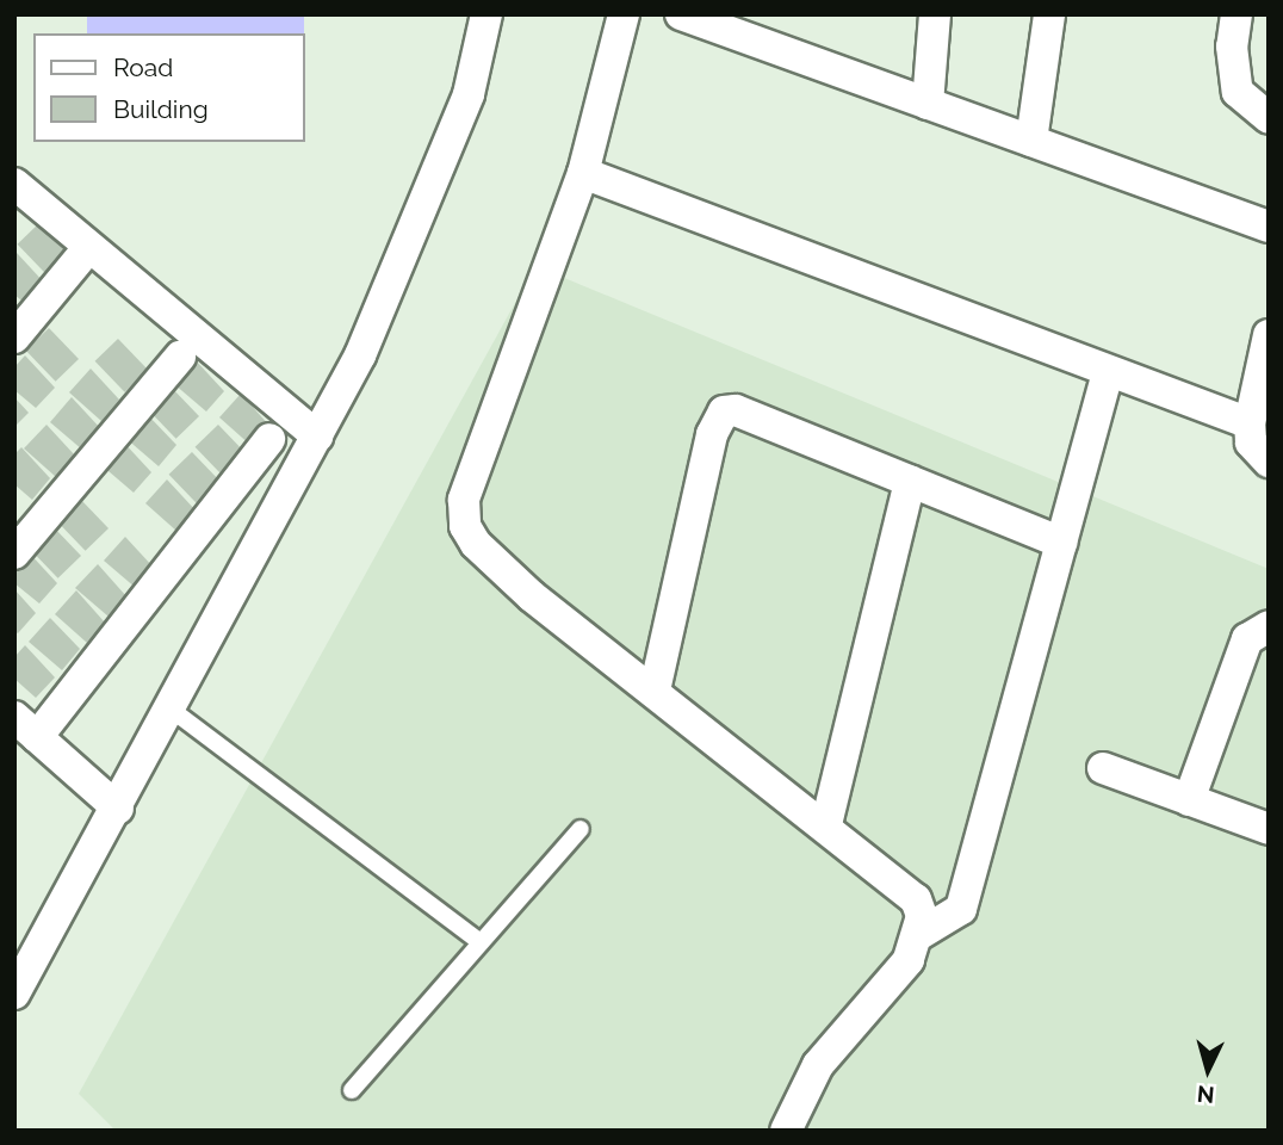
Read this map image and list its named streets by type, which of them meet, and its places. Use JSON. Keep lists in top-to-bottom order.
{
  "legend": ["Road", "Building"],
  "north": "bottom"
}
